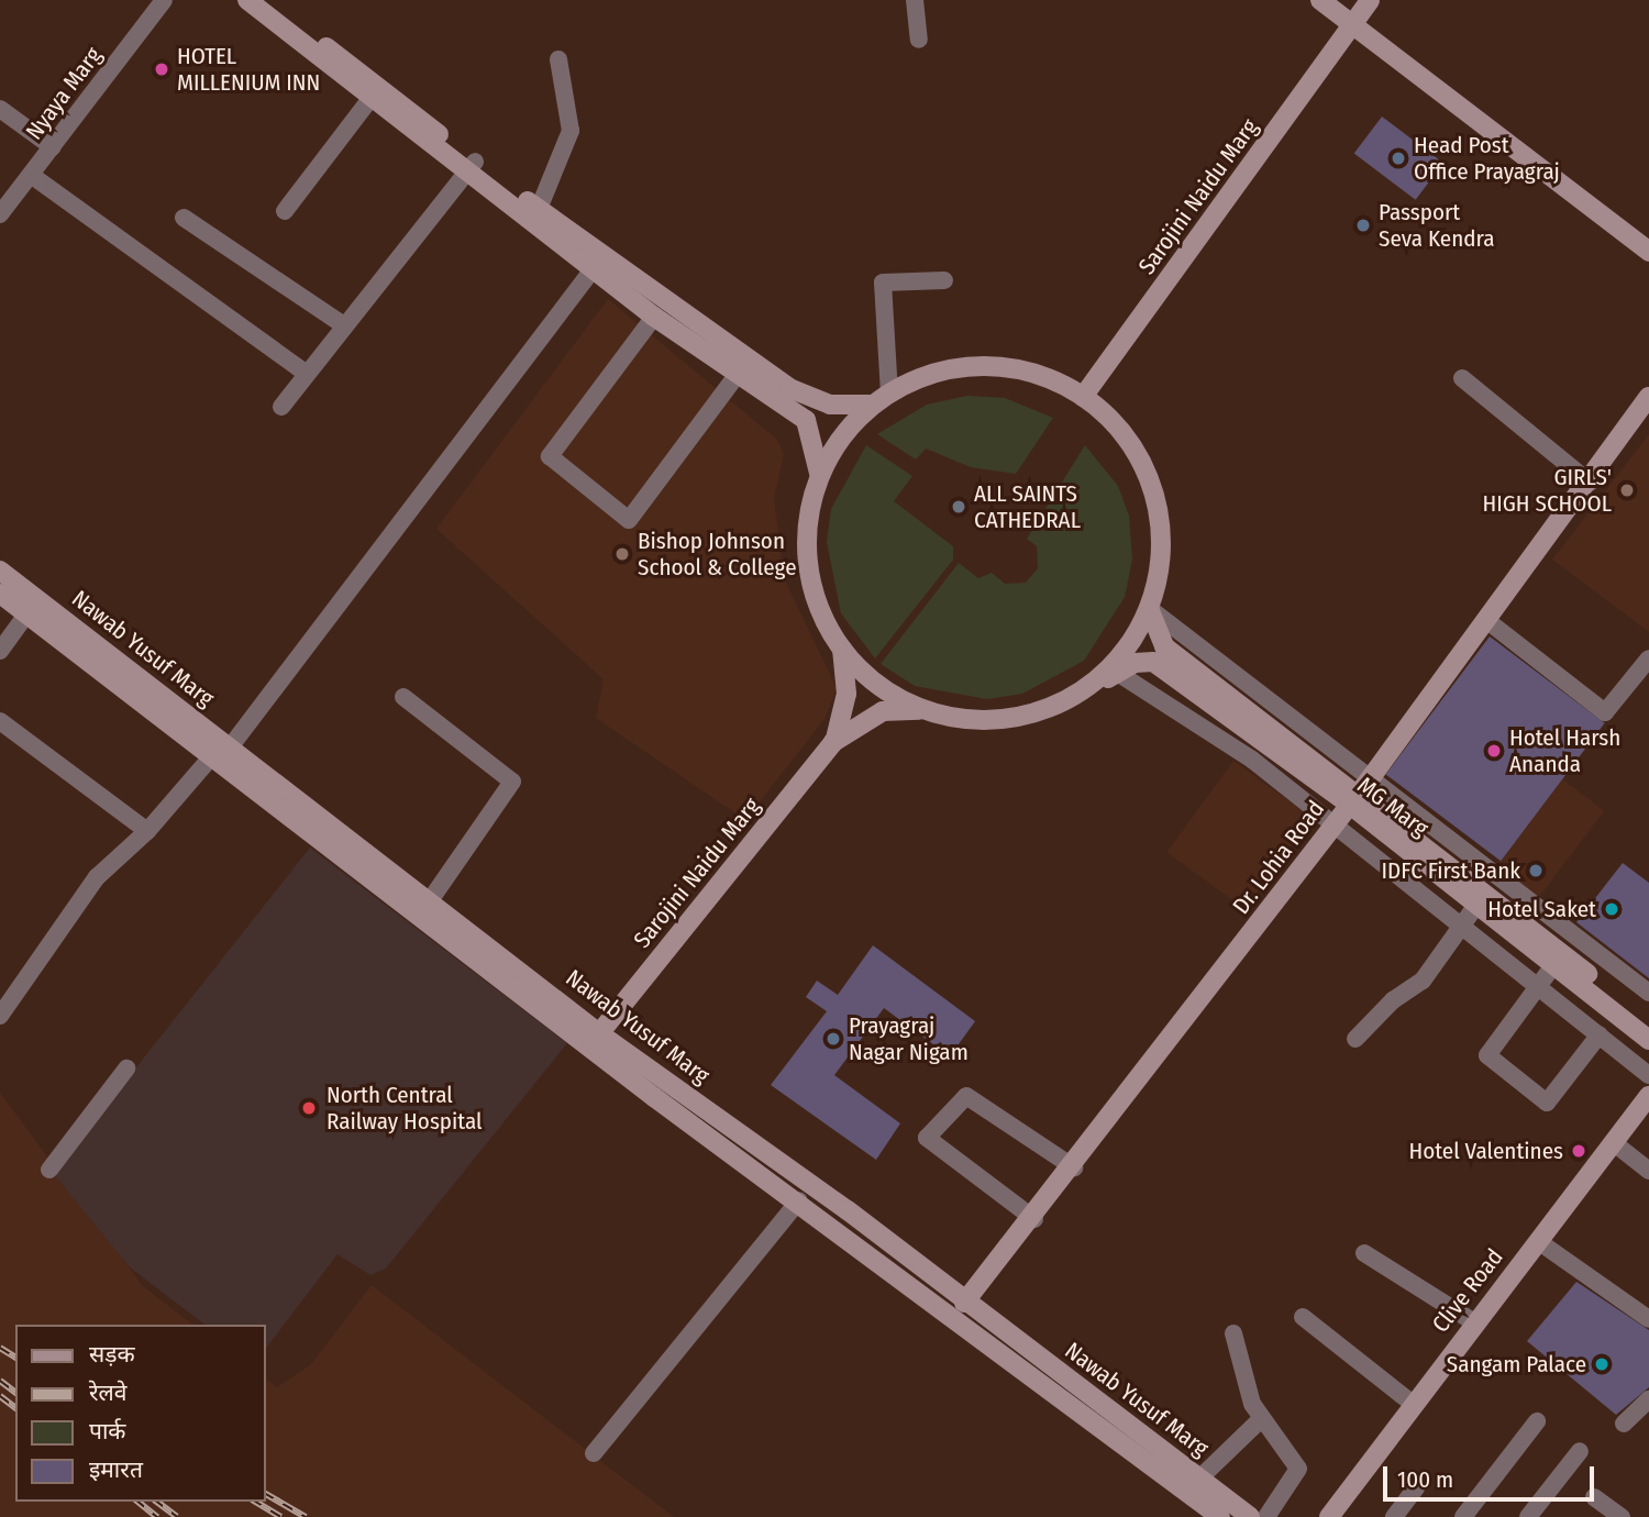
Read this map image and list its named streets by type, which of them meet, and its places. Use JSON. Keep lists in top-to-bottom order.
{
  "streets": {
    "main road": [
      "Sarojini Naidu Marg",
      "Nawab Yusuf Marg",
      "MG Marg",
      "Dr. Lohia Road",
      "Clive Road"
    ],
    "street": ["Nyaya Marg"]
  },
  "crossings": [
    ["Sarojini Naidu Marg", "Nawab Yusuf Marg"],
    ["Nawab Yusuf Marg", "Dr. Lohia Road"],
    ["MG Marg", "Dr. Lohia Road"]
  ],
  "places": [
    "HOTEL MILLENIUM INN",
    "Head Post Office Prayagraj",
    "Passport Seva Kendra",
    "GIRLS' HIGH SCHOOL",
    "ALL SAINTS CATHEDRAL",
    "Bishop Johnson School & College",
    "Hotel Harsh Ananda",
    "IDFC First Bank",
    "Hotel Saket",
    "Prayagraj Nagar Nigam",
    "North Central Railway Hospital",
    "Hotel Valentines",
    "Sangam Palace"
  ],
  "legend": [
    "सड़क",
    "रेलवे",
    "पार्क",
    "इमारत"
  ],
  "scale_bar": "100 m"
}
